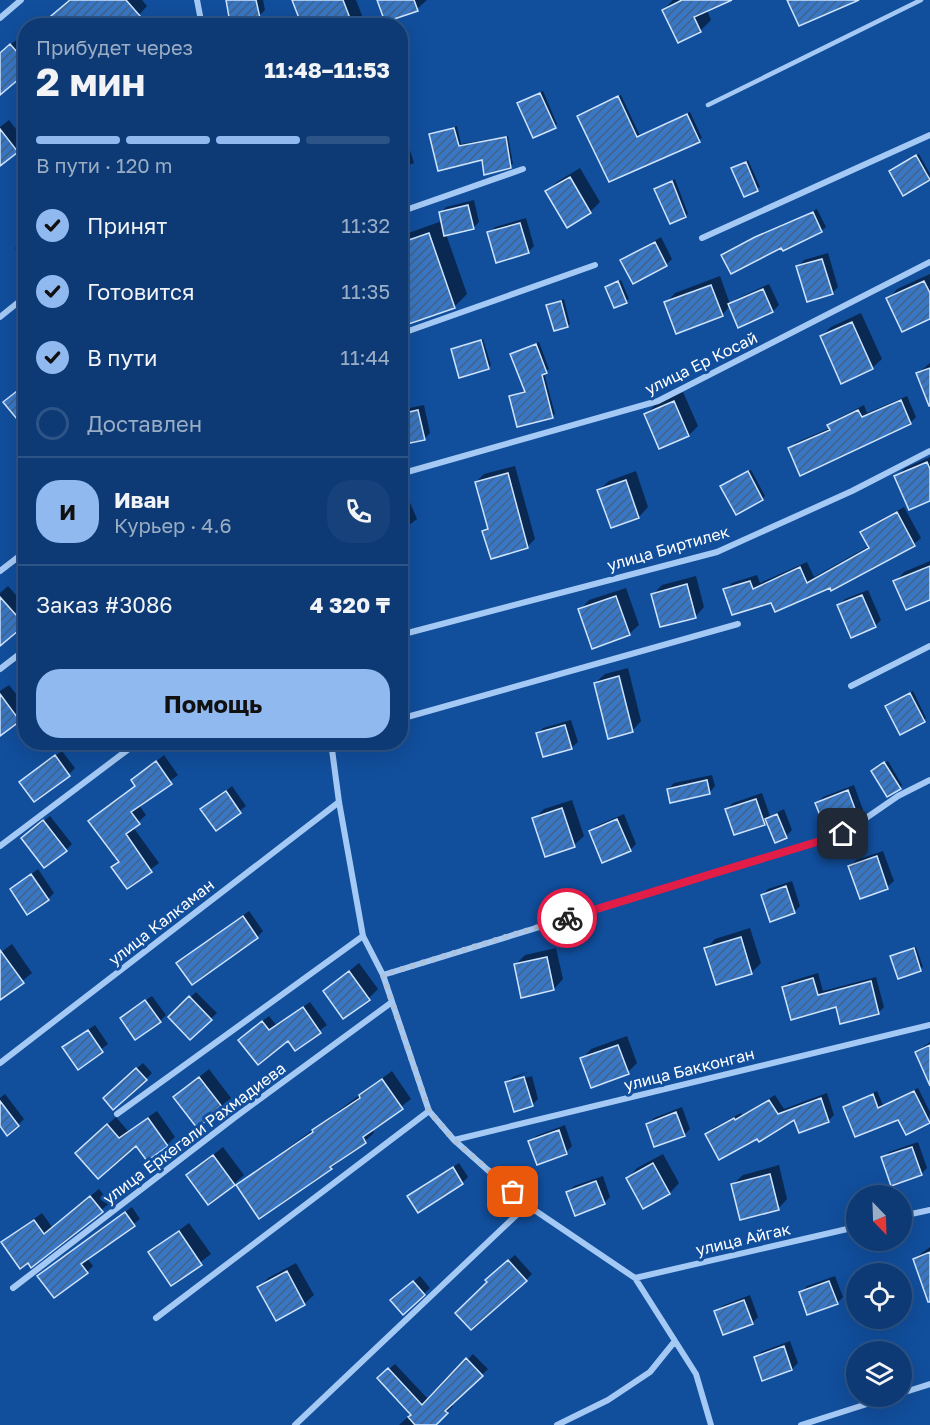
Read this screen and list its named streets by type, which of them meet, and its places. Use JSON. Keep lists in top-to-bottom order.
{
  "streets": {
    "street": [
      "улица Ер Косай",
      "улица Биртилек",
      "улица Калкаман",
      "улица Бакконган",
      "улица Еркегали Рахмадиева",
      "улица Айгак"
    ]
  },
  "north": "bottom right",
  "page": {
    "heading": ["2 мин", "Прибудет через", "11:48–11:53"],
    "panel": [
      "Иван",
      "Курьер · 4.6",
      "Заказ #3086",
      "4 320 ₸"
    ],
    "bar": "В пути · 120 m",
    "list": [
      ["Принят", "11:32"],
      ["Готовится", "11:35"],
      ["В пути", "11:44"],
      "Доставлен"
    ],
    "round": "И",
    "buttons": "Помощь"
  }
}
